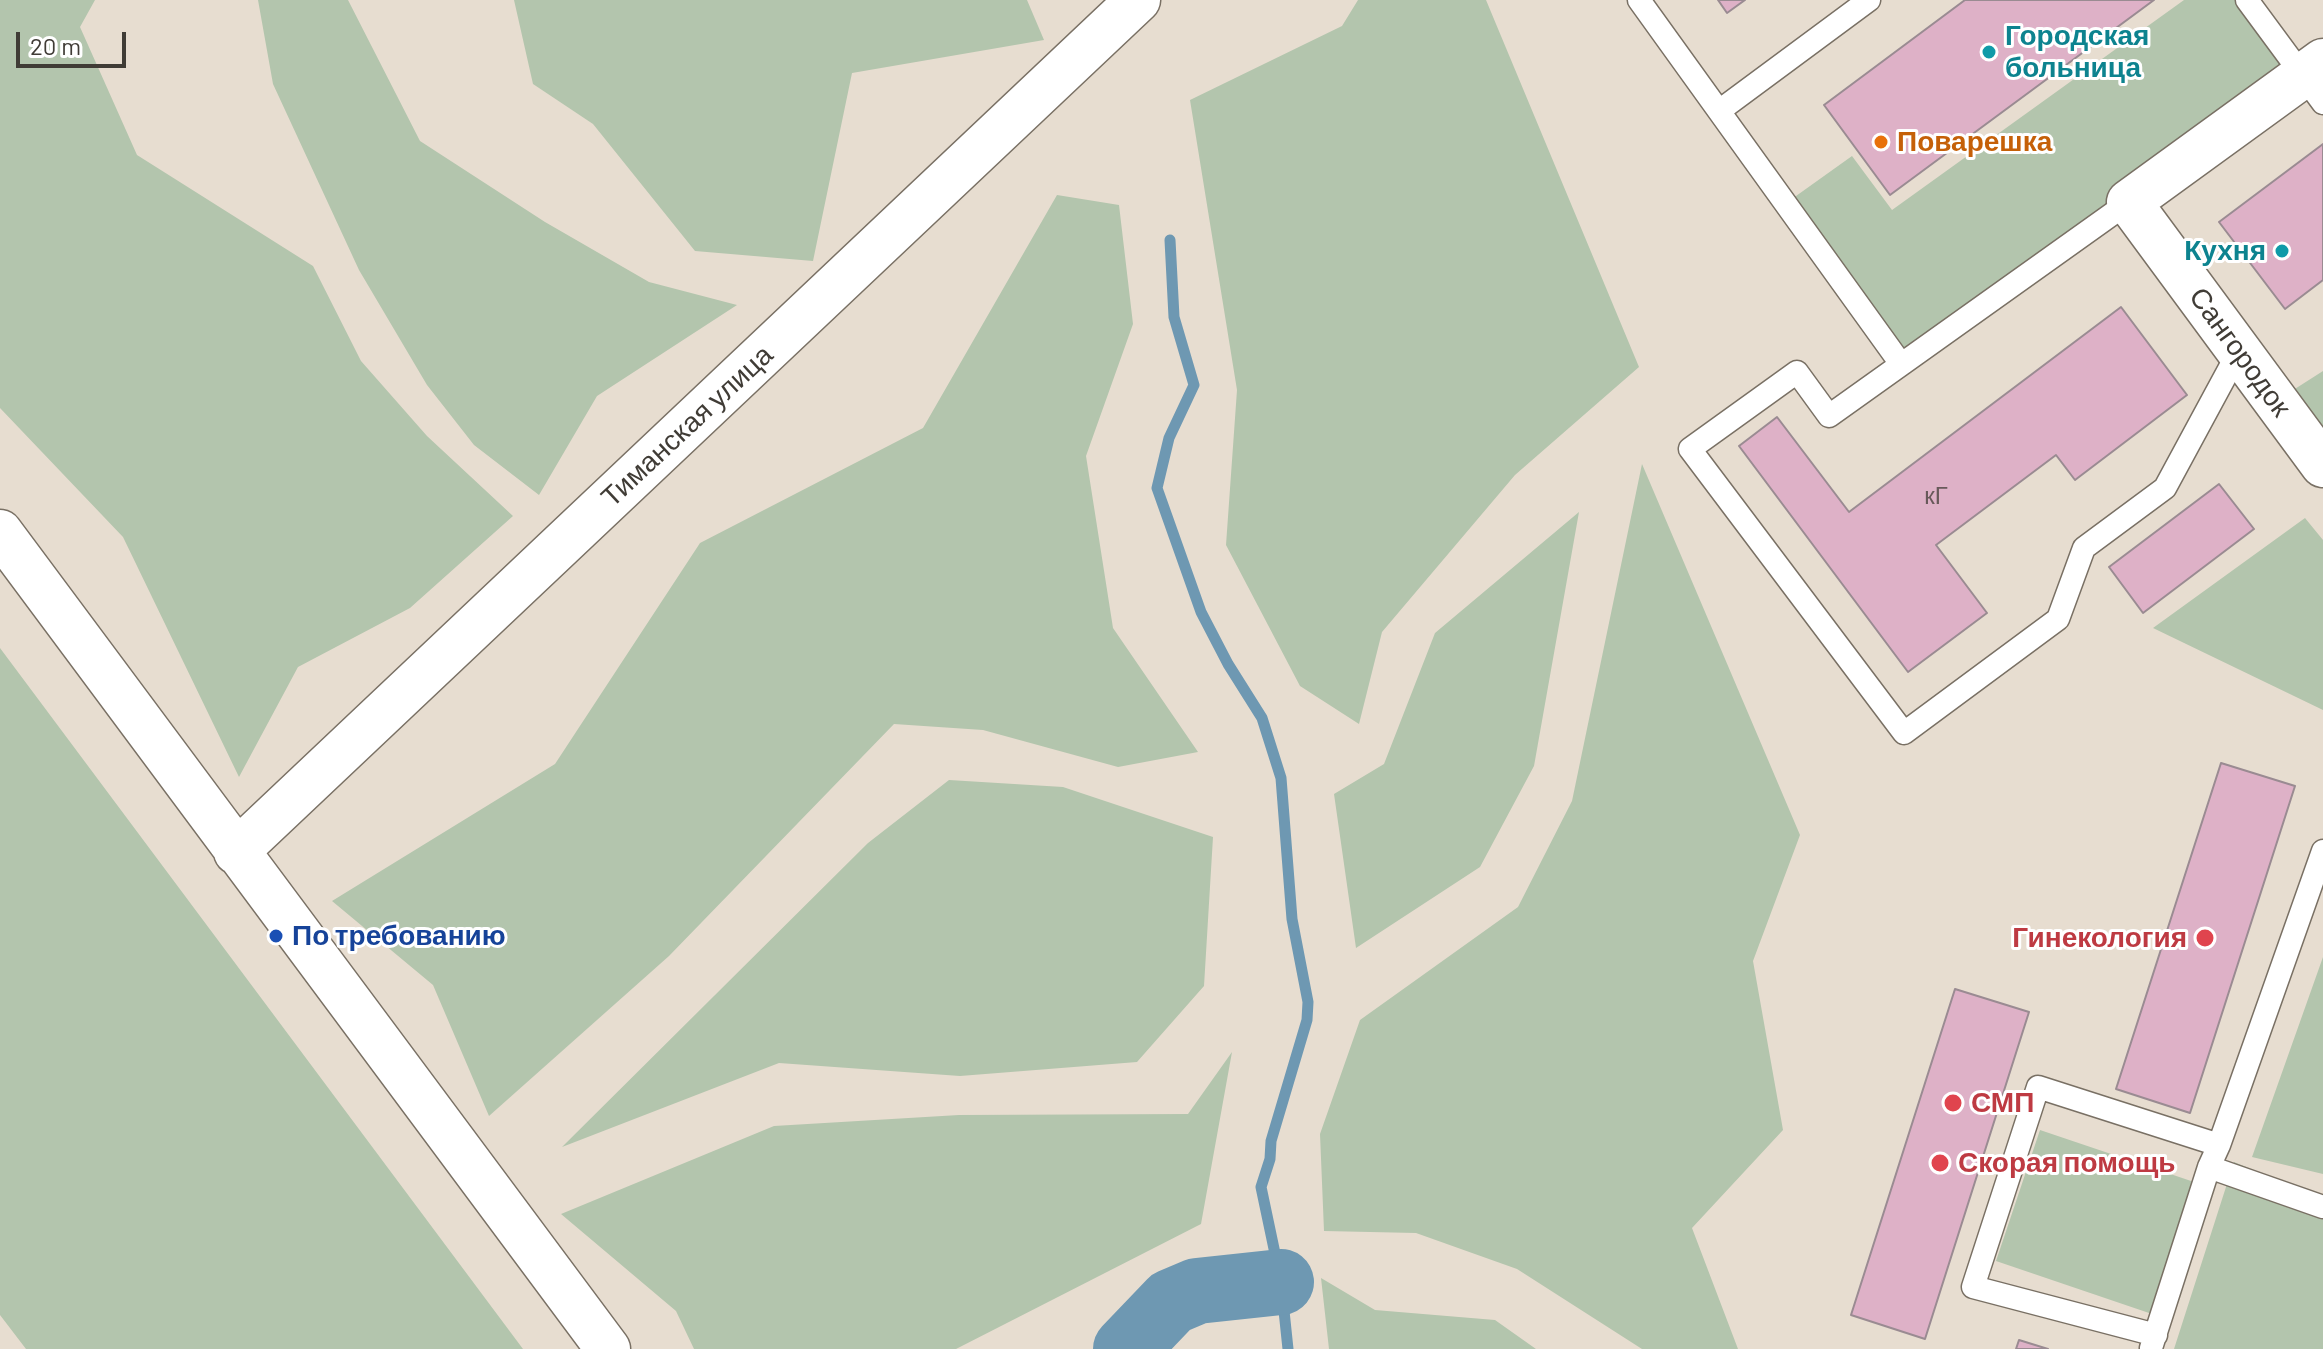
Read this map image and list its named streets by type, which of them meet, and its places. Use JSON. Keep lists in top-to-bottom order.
{
  "streets": {
    "street": ["Сангородок", "Тиманская улица"]
  },
  "places": [
    "Городская больница",
    "Поварешка",
    "Кухня",
    "По требованию",
    "Гинекология",
    "СМП",
    "Скорая помощь"
  ],
  "house_numbers": ["кГ"],
  "scale_bar": "20 m"
}
